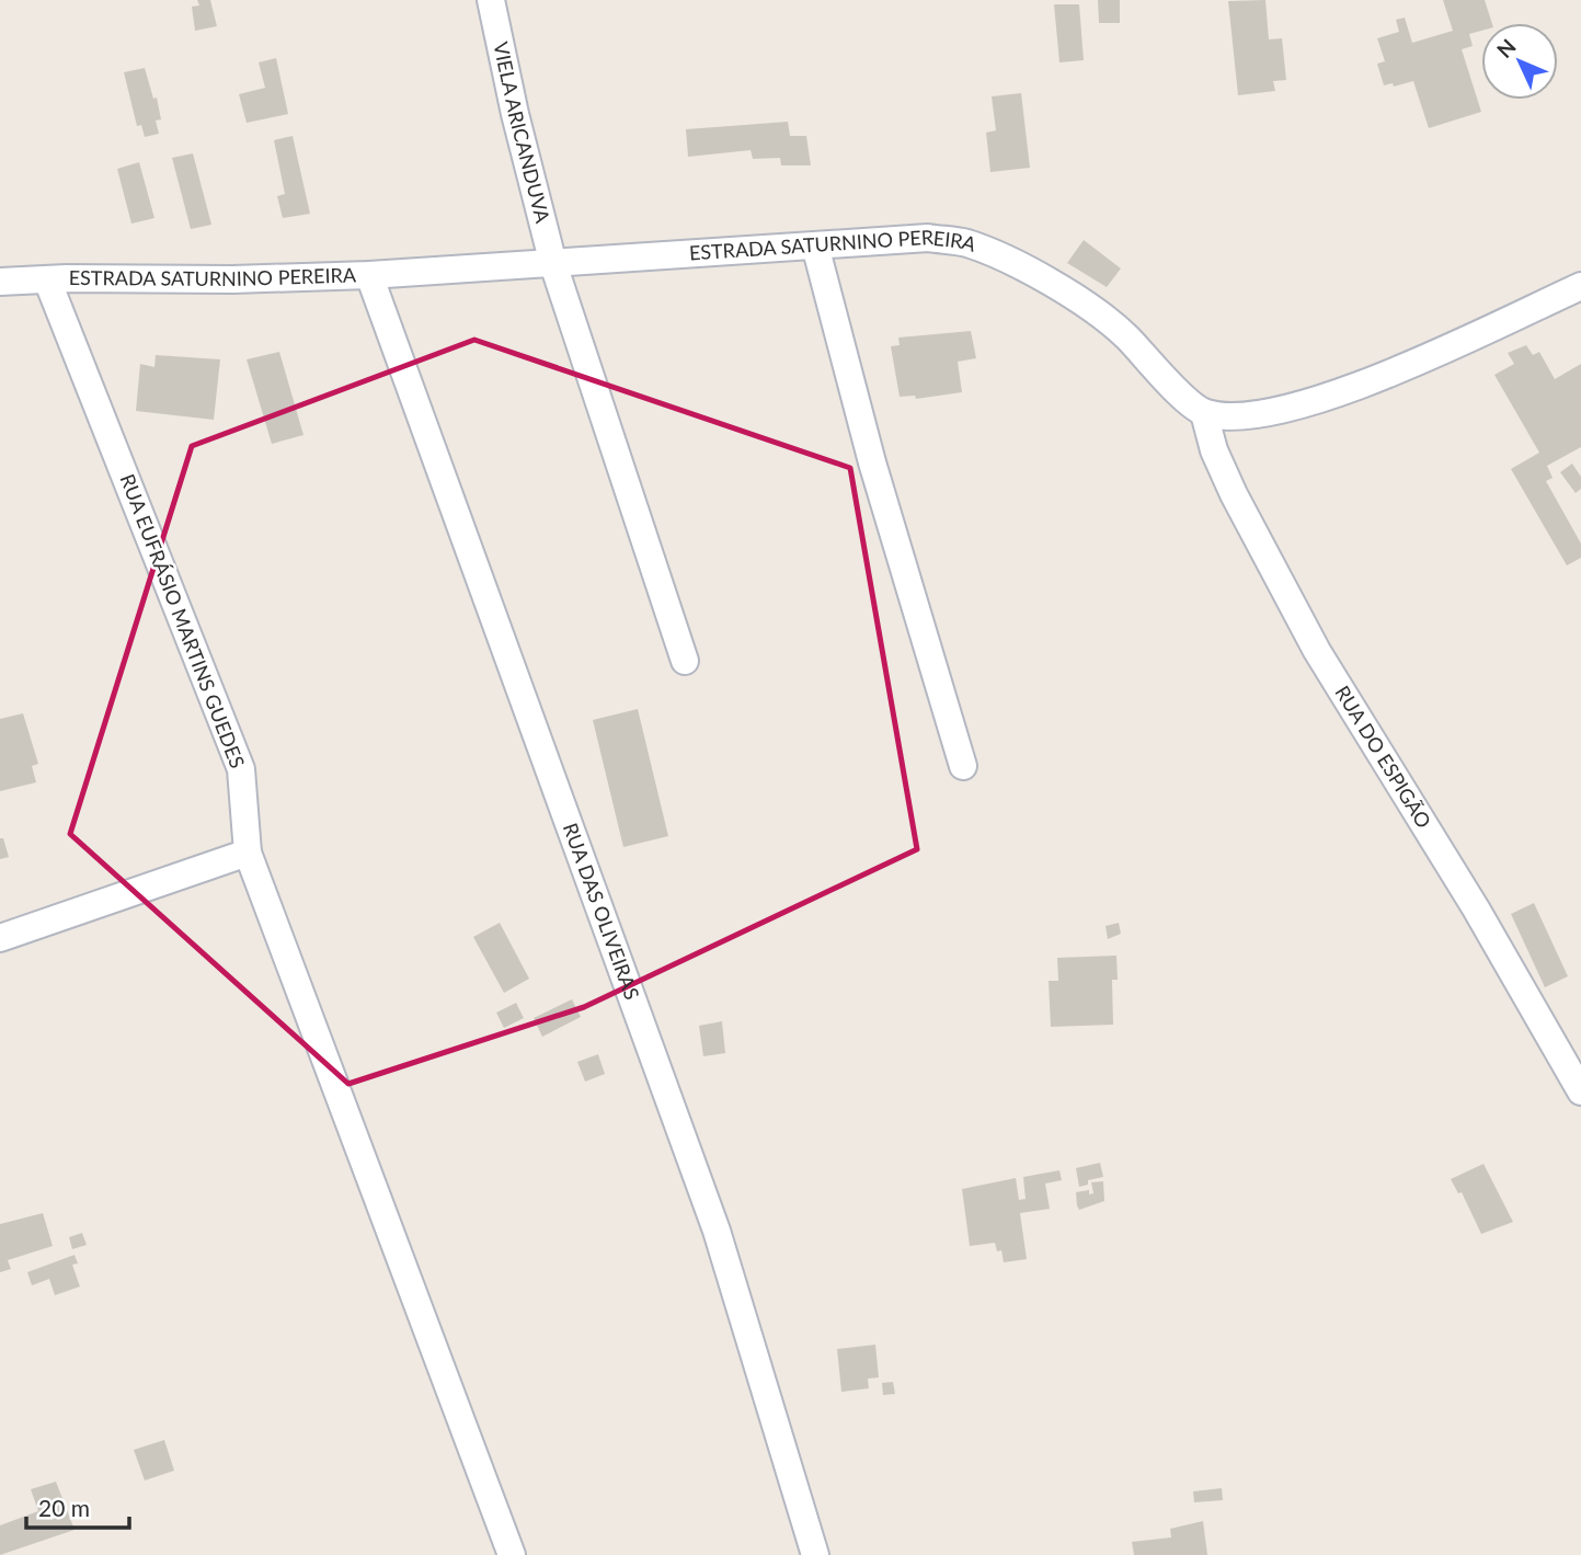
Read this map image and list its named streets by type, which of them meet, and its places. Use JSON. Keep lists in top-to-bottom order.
{
  "streets": {
    "street": [
      "VIELA ARICANDUVA",
      "ESTRADA SATURNINO PEREIRA",
      "RUA EUFRÁSIO MARTINS GUEDES",
      "RUA DO ESPIGÃO",
      "RUA DAS OLIVEIRAS"
    ]
  },
  "crossings": [
    ["VIELA ARICANDUVA", "ESTRADA SATURNINO PEREIRA"],
    ["ESTRADA SATURNINO PEREIRA", "RUA EUFRÁSIO MARTINS GUEDES"],
    ["ESTRADA SATURNINO PEREIRA", "RUA DO ESPIGÃO"],
    ["ESTRADA SATURNINO PEREIRA", "RUA DAS OLIVEIRAS"]
  ],
  "scale_bar": "20 m",
  "north": "top left"
}
